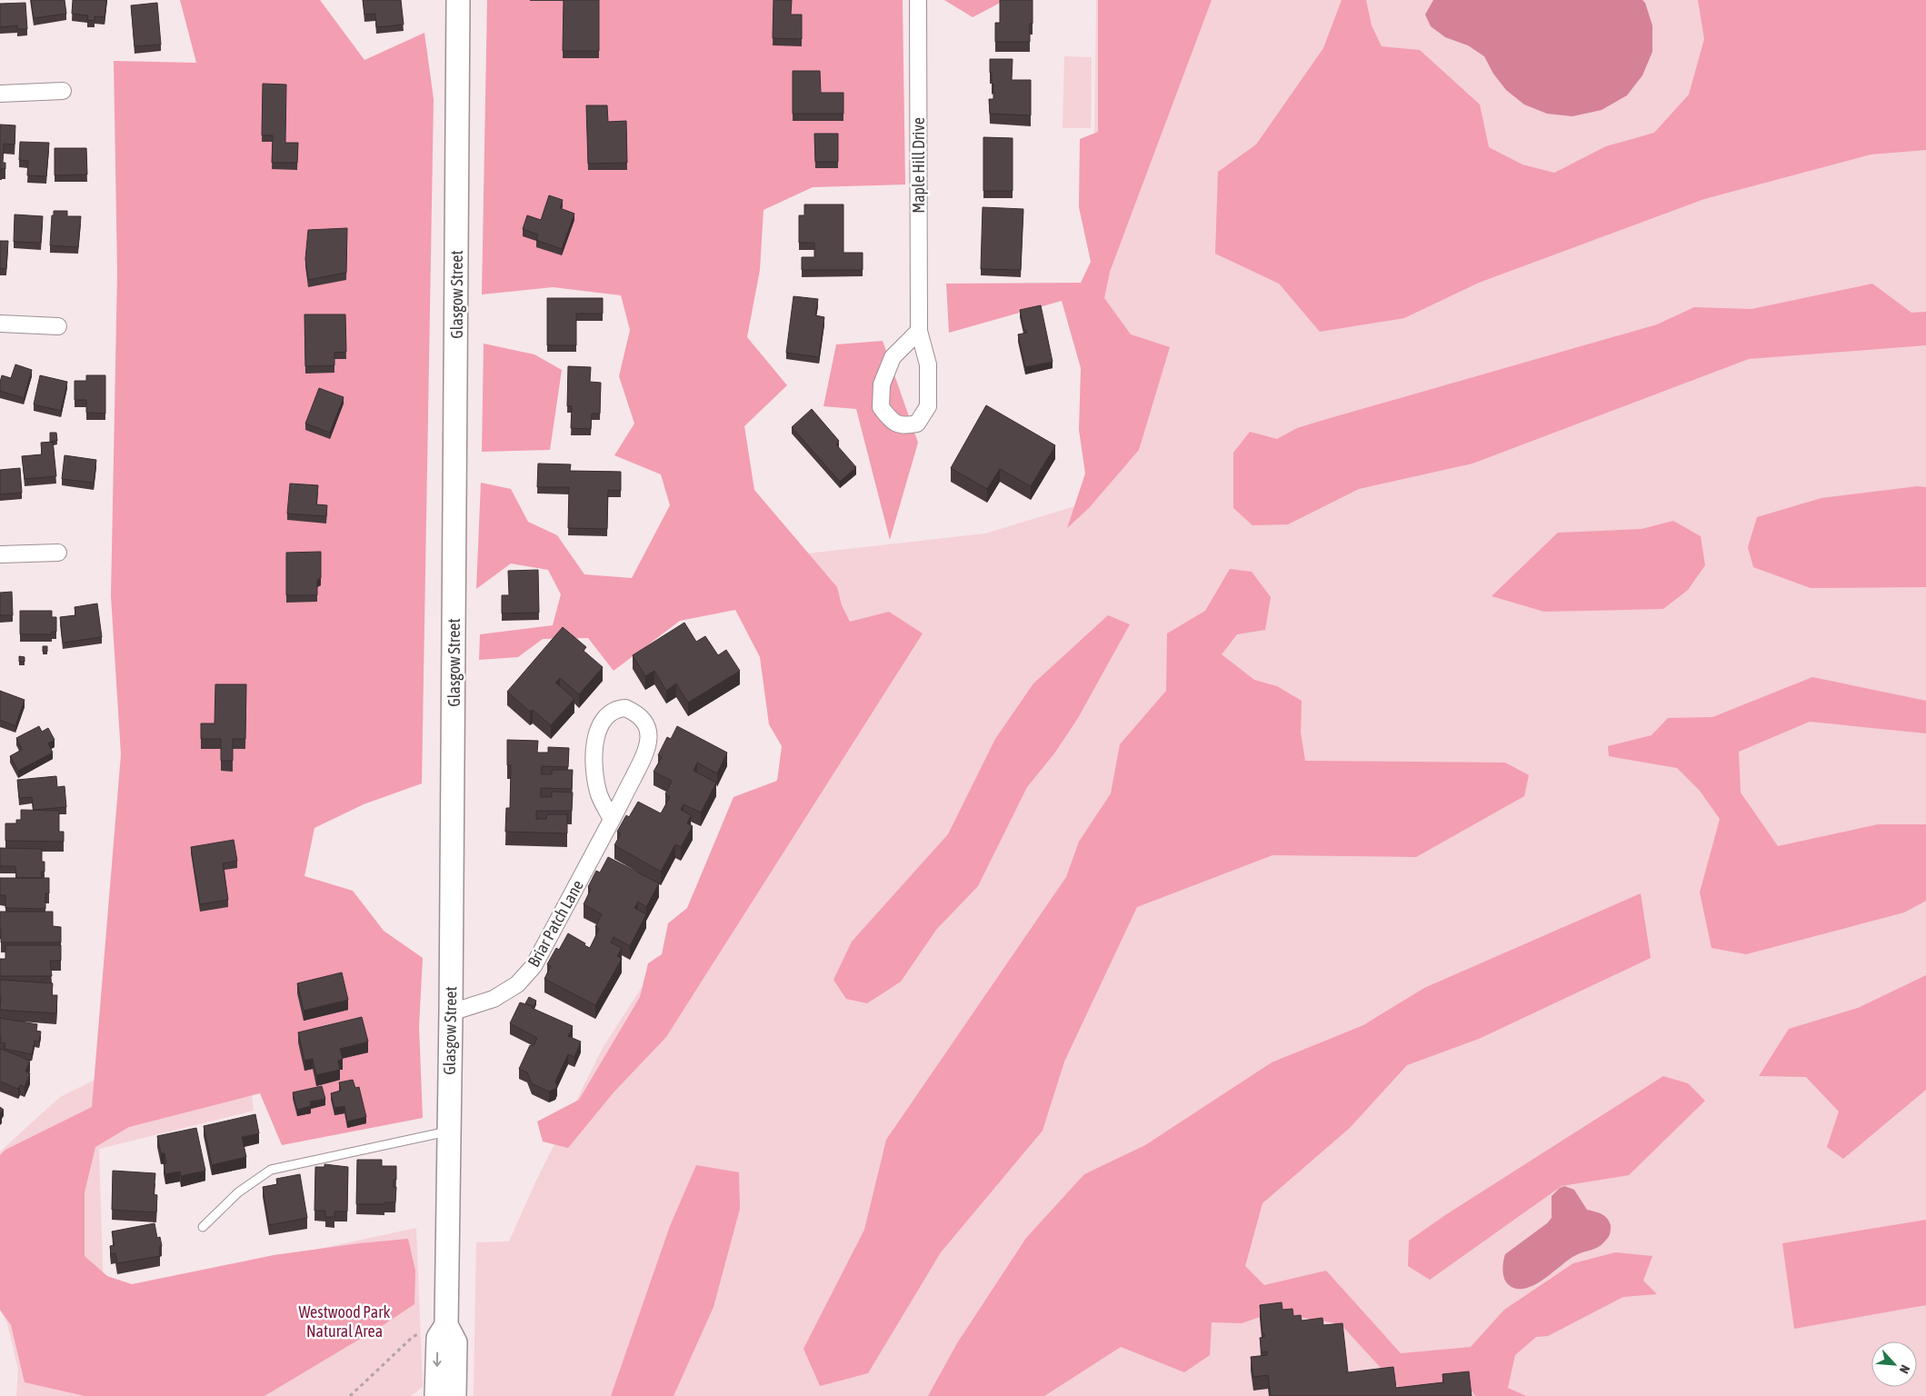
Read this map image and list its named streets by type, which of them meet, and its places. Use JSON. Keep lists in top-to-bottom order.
{
  "streets": {
    "street": ["Maple Hill Drive", "Glasgow Street", "Briar Patch Lane"]
  },
  "crossings": [
    ["Glasgow Street", "Briar Patch Lane"]
  ],
  "parks": ["Westwood Park Natural Area"],
  "north": "bottom right"
}
